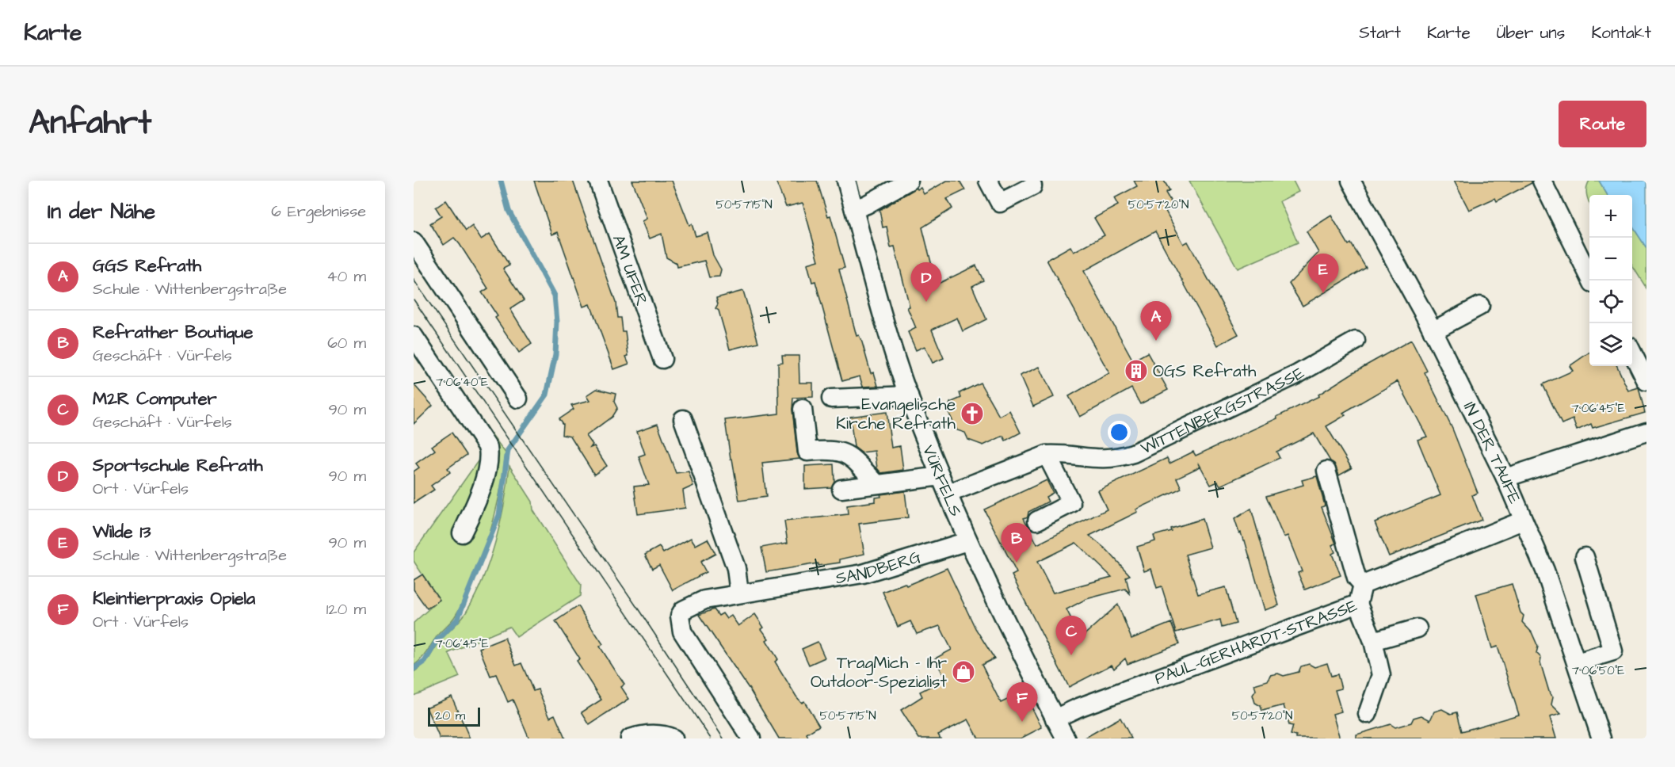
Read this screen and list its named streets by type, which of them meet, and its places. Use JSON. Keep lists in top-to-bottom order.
{
  "streets": {
    "street": [
      "AM UFER",
      "WITTENBERGSTRASSE",
      "IN DER TAUFE",
      "VÜRFELS",
      "SANDBERG",
      "PAUL-GERHARDT-STRASSE"
    ]
  },
  "crossings": [
    ["WITTENBERGSTRASSE", "VÜRFELS"],
    ["IN DER TAUFE", "PAUL-GERHARDT-STRASSE"],
    ["VÜRFELS", "SANDBERG"],
    ["VÜRFELS", "PAUL-GERHARDT-STRASSE"]
  ],
  "places": {
    "building": ["OGS Refrath"],
    "church": ["Evangelische Kirche Refrath"],
    "shop": ["TragMich - Ihr Outdoor-Spezialist"]
  },
  "scale_bar": "20 m",
  "page": {
    "header": "Karte",
    "nav": [
      "Start",
      "Karte",
      "Über uns",
      "Kontakt"
    ],
    "title": "Anfahrt",
    "buttons": "Route",
    "heading": ["In der Nähe", "6 Ergebnisse"],
    "map_buttons": ["+", "−"],
    "list": [
      {
        "mark": "A",
        "name": "GGS Refrath",
        "note": "Schule · Wittenbergstraße",
        "value": "40 m"
      },
      {
        "mark": "B",
        "name": "Refrather Boutique",
        "note": "Geschäft · Vürfels",
        "value": "60 m"
      },
      {
        "mark": "C",
        "name": "M2R Computer",
        "note": "Geschäft · Vürfels",
        "value": "90 m"
      },
      {
        "mark": "D",
        "name": "Sportschule Refrath",
        "note": "Ort · Vürfels",
        "value": "90 m"
      },
      {
        "mark": "E",
        "name": "Wilde 13",
        "note": "Schule · Wittenbergstraße",
        "value": "90 m"
      },
      {
        "mark": "F",
        "name": "Kleintierpraxis Opiela",
        "note": "Ort · Vürfels",
        "value": "120 m"
      }
    ],
    "pins": [
      "E",
      "D",
      "A",
      "B",
      "C",
      "F"
    ],
    "scale": "20 m"
  },
  "coordinates": [
    "50°57'15\"N",
    "50°57'20\"N",
    "7°06'40\"E",
    "7°06'45\"E",
    "7°06'50\"E"
  ]
}
